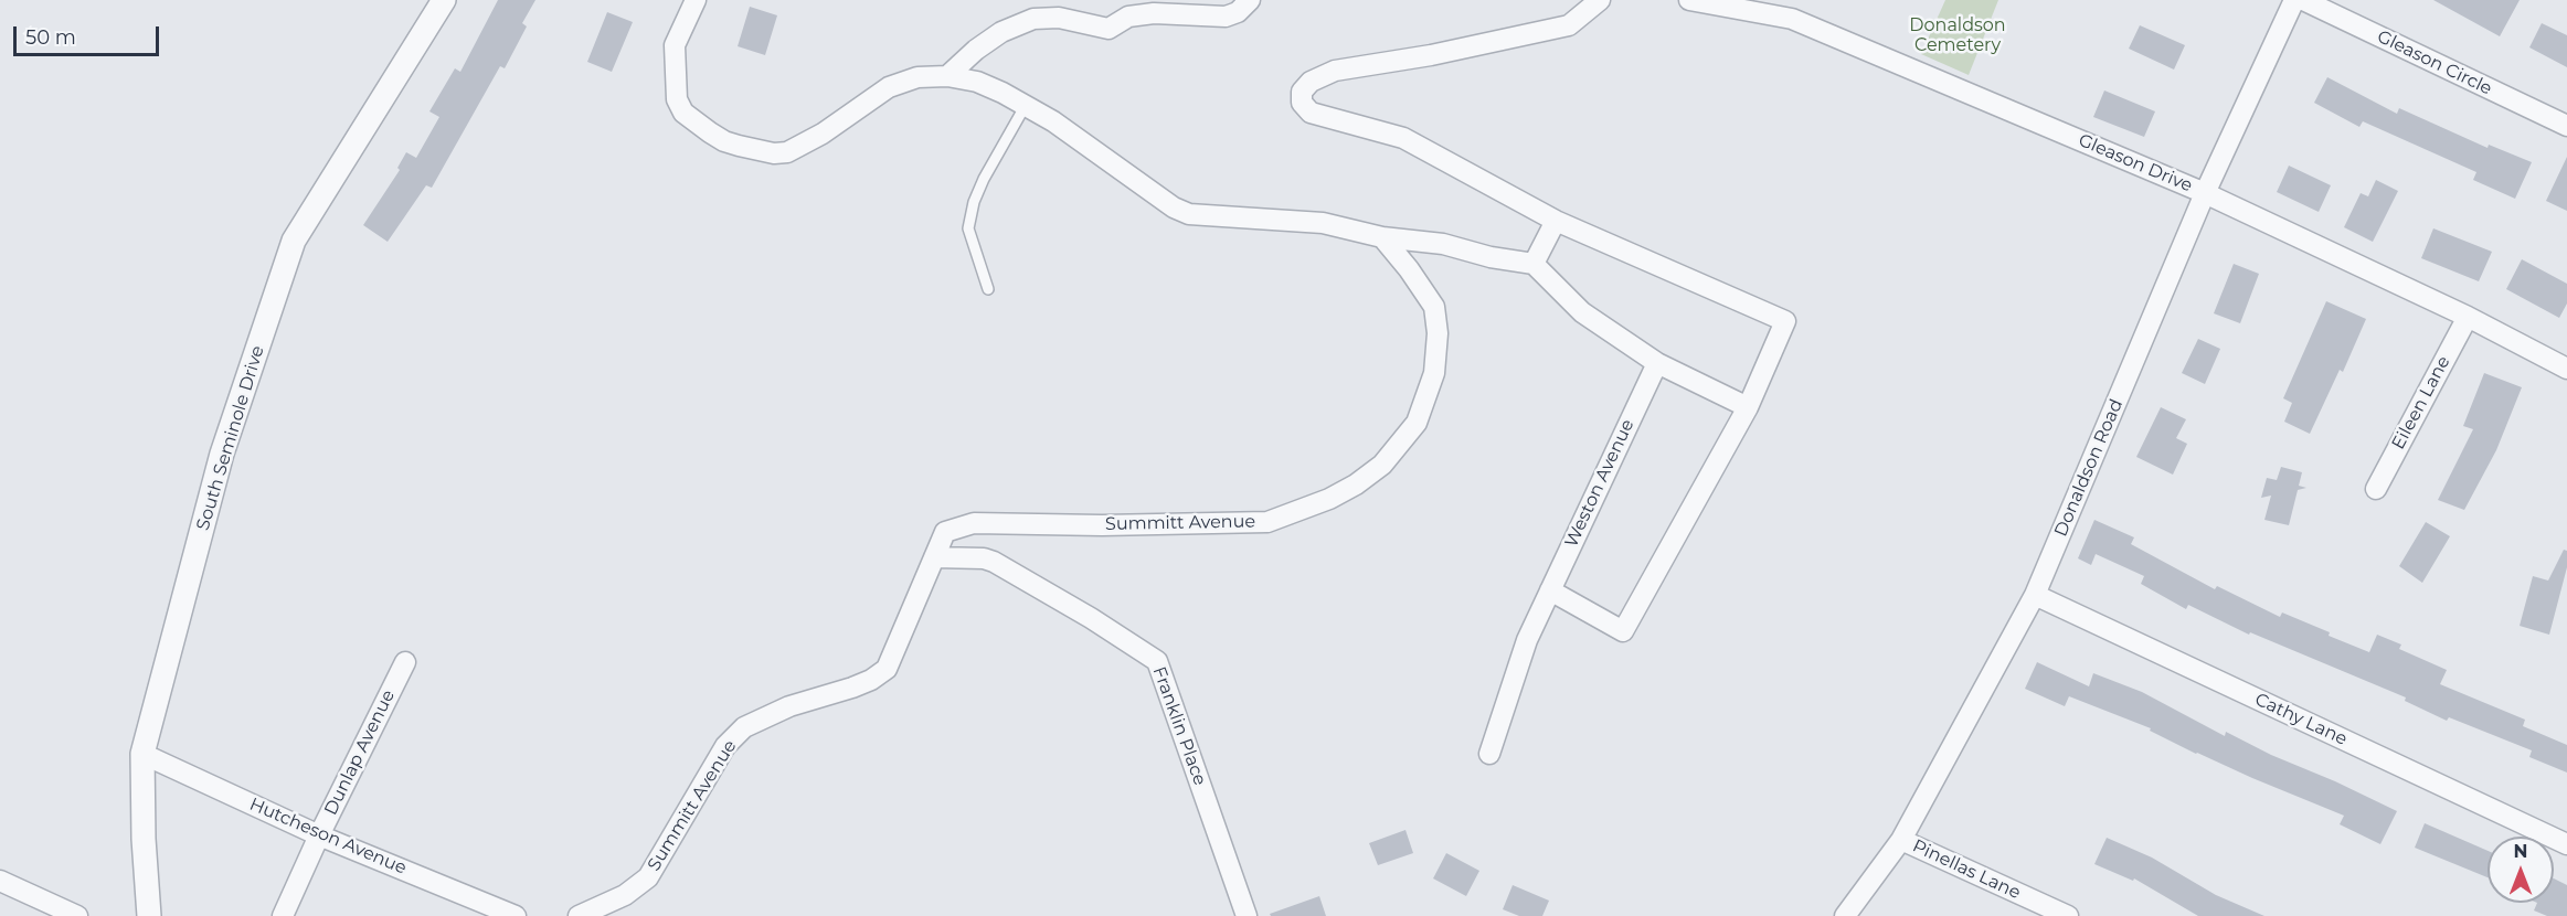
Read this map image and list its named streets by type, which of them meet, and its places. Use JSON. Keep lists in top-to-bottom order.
{
  "streets": {
    "street": [
      "Gleason Circle",
      "Gleason Drive",
      "Eileen Lane",
      "South Seminole Drive",
      "Donaldson Road",
      "Weston Avenue",
      "Summitt Avenue",
      "Cathy Lane",
      "Franklin Place",
      "Dunlap Avenue",
      "Hutcheson Avenue",
      "Pinellas Lane"
    ]
  },
  "crossings": [
    ["Gleason Drive", "Eileen Lane"],
    ["Gleason Drive", "Donaldson Road"],
    ["South Seminole Drive", "Hutcheson Avenue"],
    ["Donaldson Road", "Cathy Lane"],
    ["Donaldson Road", "Pinellas Lane"],
    ["Summitt Avenue", "Franklin Place"],
    ["Dunlap Avenue", "Hutcheson Avenue"]
  ],
  "parks": ["Donaldson Cemetery"],
  "scale_bar": "50 m",
  "north": "top"
}
